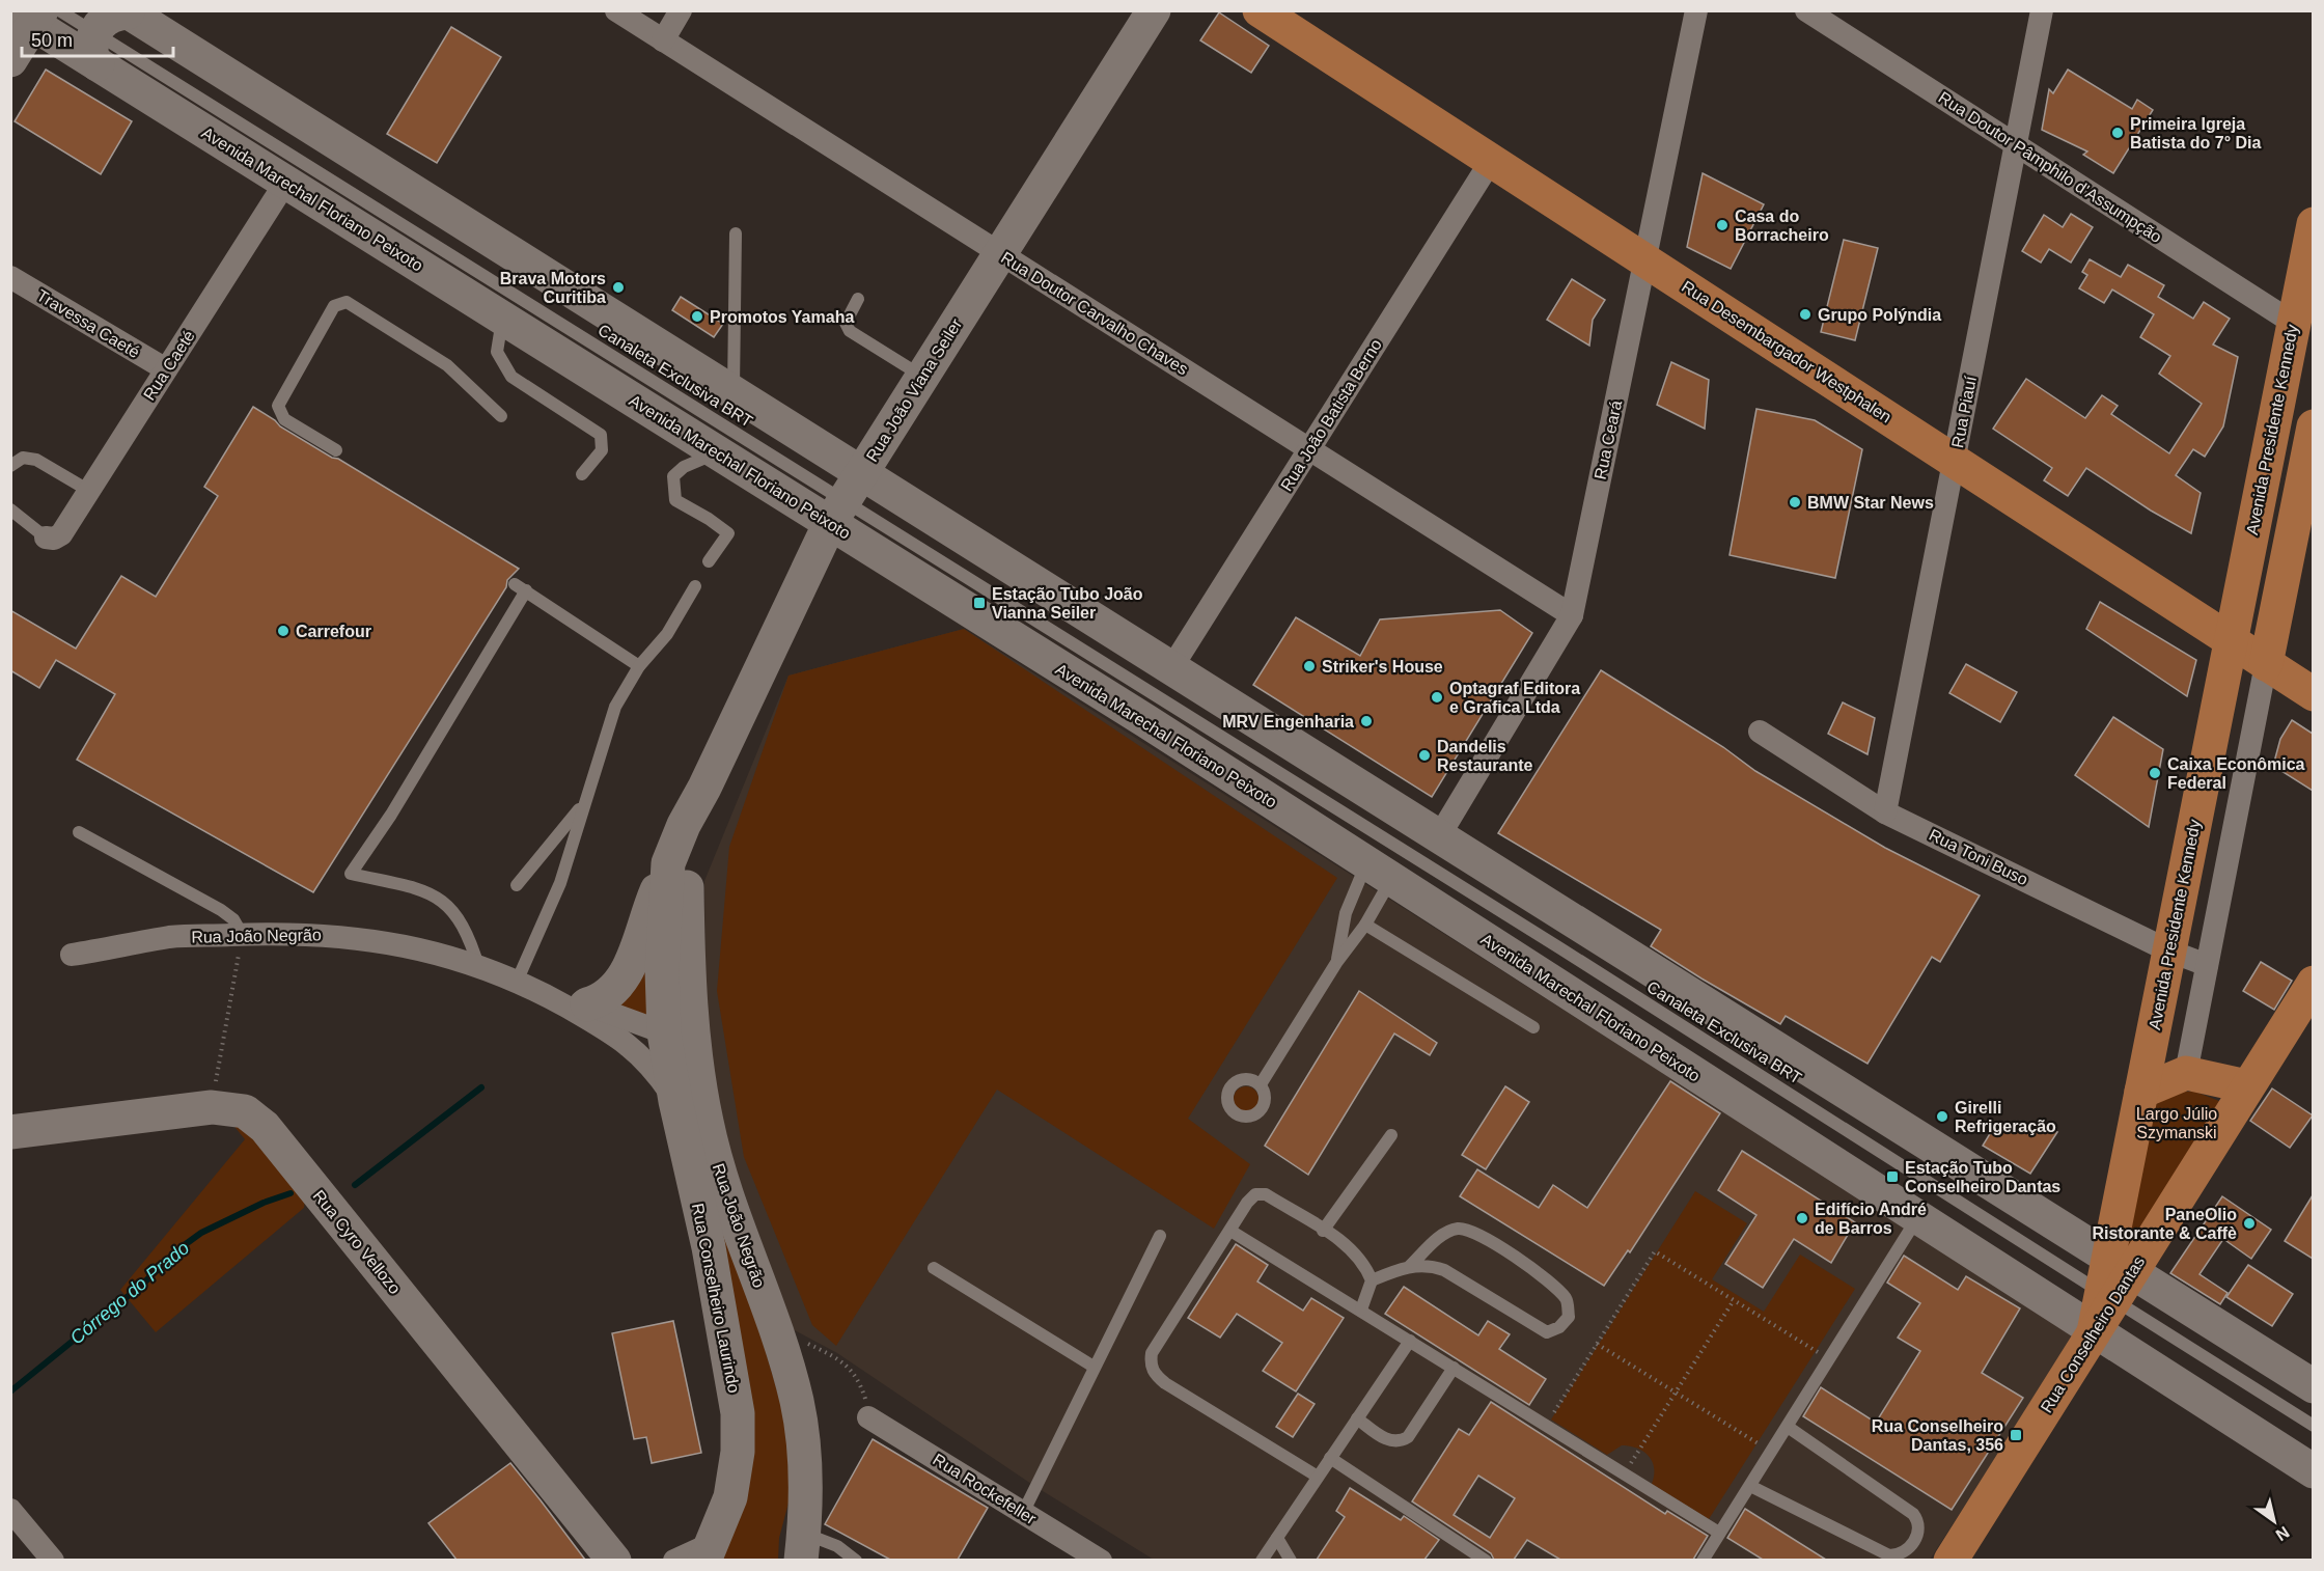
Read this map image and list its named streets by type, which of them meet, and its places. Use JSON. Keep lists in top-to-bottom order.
{
  "streets": {
    "main road": ["Rua Desembargador Westphalen", "Avenida Presidente Kennedy", "Rua Conselheiro Dantas"],
    "street": [
      "Rua Doutor Pâmphilo d'Assumpção",
      "Avenida Marechal Floriano Peixoto",
      "Rua Doutor Carvalho Chaves",
      "Travessa Caeté",
      "Rua Caeté",
      "Rua João Viana Seiler",
      "Rua Piauí",
      "Rua João Batista Berno",
      "Rua Ceará",
      "Rua Toni Buso",
      "Rua João Negrão",
      "Rua Cyro Vellozo",
      "Rua Conselheiro Laurindo",
      "Rua Rockefeller"
    ],
    "lane": ["Canaleta Exclusiva BRT"]
  },
  "crossings": [
    ["Rua Doutor Pâmphilo d'Assumpção", "Rua Piauí"],
    ["Rua Doutor Pâmphilo d'Assumpção", "Avenida Presidente Kennedy"],
    ["Avenida Marechal Floriano Peixoto", "Rua Caeté"],
    ["Avenida Marechal Floriano Peixoto", "Canaleta Exclusiva BRT"],
    ["Avenida Marechal Floriano Peixoto", "Rua João Viana Seiler"],
    ["Avenida Marechal Floriano Peixoto", "Rua João Batista Berno"],
    ["Avenida Marechal Floriano Peixoto", "Avenida Presidente Kennedy"],
    ["Avenida Marechal Floriano Peixoto", "Rua Ceará"],
    ["Avenida Marechal Floriano Peixoto", "Rua Conselheiro Dantas"],
    ["Rua Doutor Carvalho Chaves", "Rua João Viana Seiler"],
    ["Rua Doutor Carvalho Chaves", "Rua João Batista Berno"],
    ["Rua Doutor Carvalho Chaves", "Rua Ceará"],
    ["Travessa Caeté", "Rua Caeté"],
    ["Rua Desembargador Westphalen", "Rua Piauí"],
    ["Rua Desembargador Westphalen", "Rua João Batista Berno"],
    ["Rua Desembargador Westphalen", "Avenida Presidente Kennedy"],
    ["Rua Desembargador Westphalen", "Rua Ceará"],
    ["Canaleta Exclusiva BRT", "Rua João Viana Seiler"],
    ["Canaleta Exclusiva BRT", "Avenida Presidente Kennedy"],
    ["Canaleta Exclusiva BRT", "Rua Conselheiro Dantas"],
    ["Rua João Viana Seiler", "Rua João Negrão"],
    ["Rua João Viana Seiler", "Rua Conselheiro Laurindo"],
    ["Rua Piauí", "Rua Toni Buso"],
    ["Avenida Presidente Kennedy", "Rua Toni Buso"],
    ["Avenida Presidente Kennedy", "Rua Conselheiro Dantas"],
    ["Rua João Negrão", "Rua Conselheiro Laurindo"]
  ],
  "water": ["Córrego do Prado"],
  "parks": ["Largo Júlio Szymanski"],
  "places": {
    "other": [
      "Primeira Igreja Batista do 7° Dia",
      "Casa do Borracheiro",
      "Brava Motors Curitiba",
      "Grupo Polýndia",
      "Promotos Yamaha",
      "BMW Star News",
      "Carrefour",
      "Striker's House",
      "Optagraf Editora e Grafica Ltda",
      "MRV Engenharia",
      "Dandelis Restaurante",
      "Caixa Econômica Federal",
      "Girelli Refrigeração",
      "Edifício André de Barros",
      "PaneOlio Ristorante & Caffè"
    ],
    "transit": ["Estação Tubo João Vianna Seiler", "Estação Tubo Conselheiro Dantas", "Rua Conselheiro Dantas, 356"]
  },
  "scale_bar": "50 m",
  "north": "bottom right"
}
